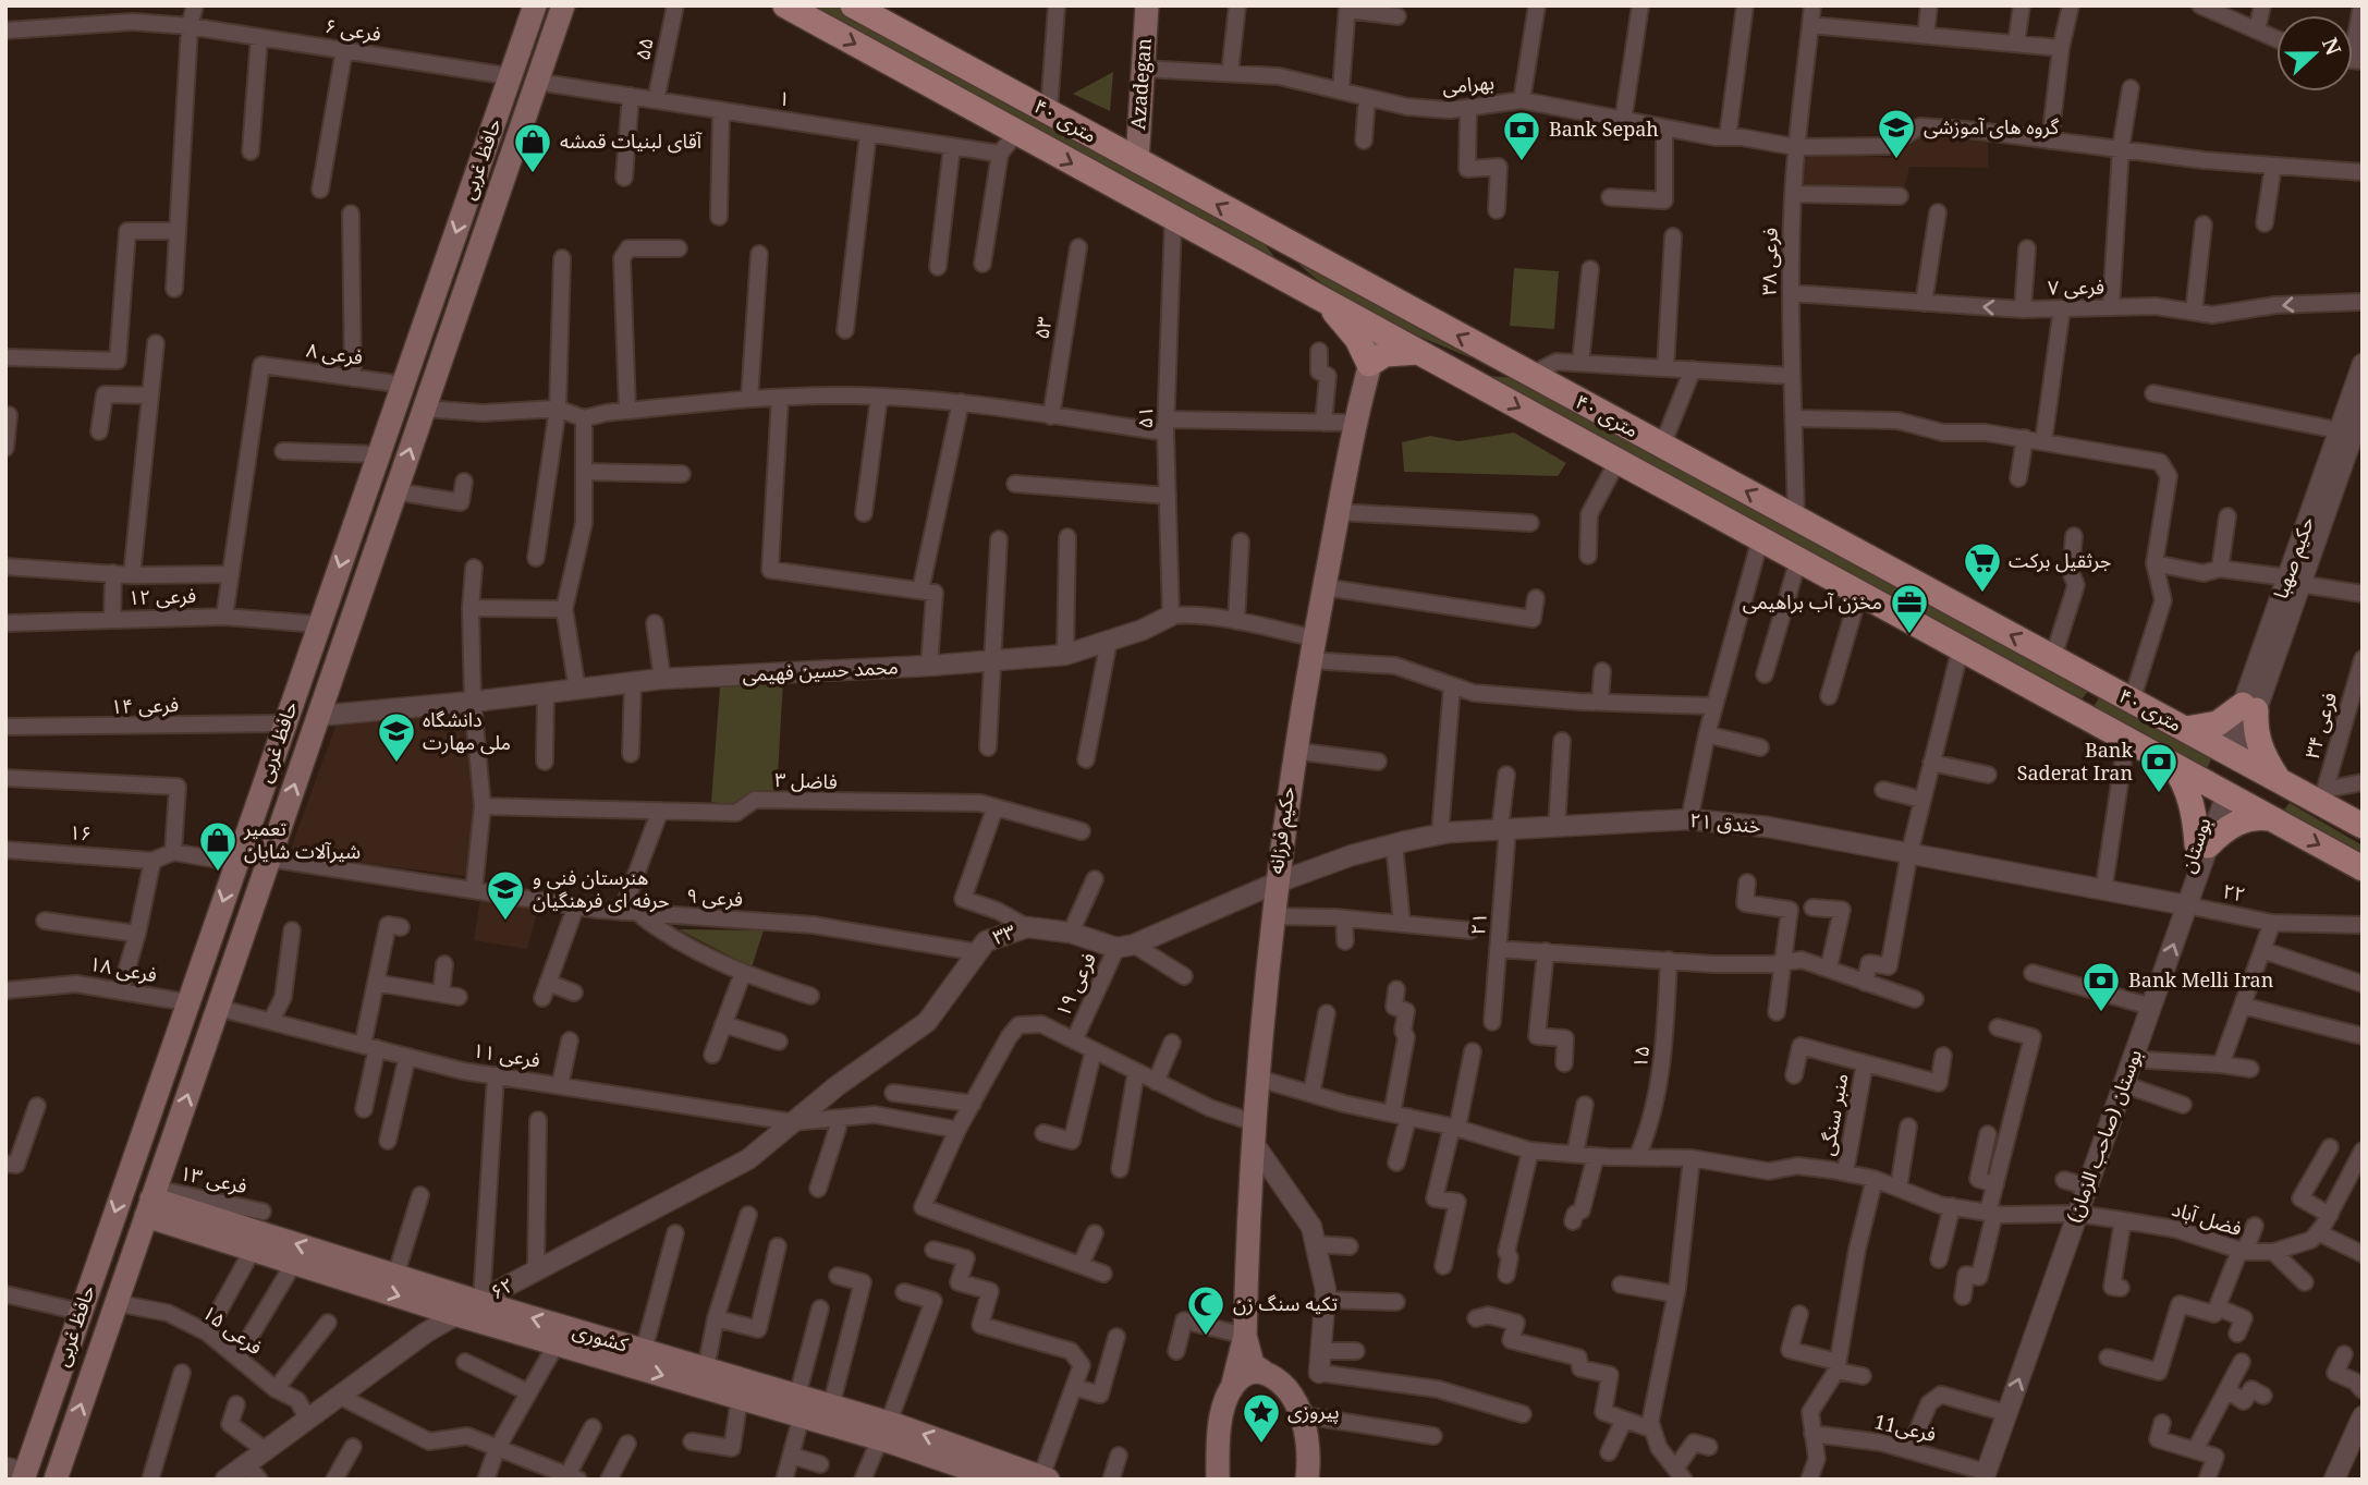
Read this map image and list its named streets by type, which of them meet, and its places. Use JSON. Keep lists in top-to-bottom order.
{
  "streets": {
    "main road": [
      "Azadegan",
      "۴۰ متری",
      "حافظ غربی",
      "حکیم فرزانه",
      "کشوری"
    ],
    "street": [
      "فرعی ۶",
      "۵۵",
      "بهرامی",
      "۱",
      "فرعی ۳۸",
      "فرعی ۷",
      "۵۳",
      "فرعی ۸",
      "۵۱",
      "حکیم صهبا",
      "فرعی ۱۲",
      "محمد حسین فهیمی",
      "فرعی ۱۴",
      "فرعی ۳۴",
      "فاضل ۳",
      "۲۱ خندق",
      "۱۶",
      "بوستان",
      "۲۲",
      "فرعی ۹",
      "۲۱",
      "۳۳",
      "فرعی ۱۸",
      "فرعی ۱۹",
      "فرعی ۱۱",
      "۱۵",
      "منبر سنگی",
      "بوستان (صاحب الزمان)",
      "فرعی ۱۳",
      "فضل آباد",
      "۶۲",
      "فرعی ۱۵",
      "فرعی11"
    ]
  },
  "crossings": [
    ["فرعی ۶", "حافظ غربی"],
    ["۵۵", "۱"],
    ["Azadegan", "بهرامی"],
    ["Azadegan", "۴۰ متری"],
    ["بهرامی", "فرعی ۳۸"],
    ["۱", "حافظ غربی"],
    ["۴۰ متری", "فرعی ۳۸"],
    ["۴۰ متری", "۵۱"],
    ["۴۰ متری", "حکیم صهبا"],
    ["۴۰ متری", "فرعی ۳۴"],
    ["۴۰ متری", "حکیم فرزانه"],
    ["حافظ غربی", "فرعی ۸"],
    ["حافظ غربی", "فرعی ۱۲"],
    ["حافظ غربی", "محمد حسین فهیمی"],
    ["حافظ غربی", "فرعی ۱۴"],
    ["حافظ غربی", "۱۶"],
    ["حافظ غربی", "فرعی ۹"],
    ["حافظ غربی", "فرعی ۱۸"],
    ["حافظ غربی", "فرعی ۱۱"],
    ["حافظ غربی", "فرعی ۱۳"],
    ["حافظ غربی", "فرعی ۱۵"],
    ["حافظ غربی", "کشوری"],
    ["فرعی ۳۸", "فرعی ۷"],
    ["۵۱", "محمد حسین فهیمی"],
    ["محمد حسین فهیمی", "حکیم فرزانه"],
    ["۲۱ خندق", "حکیم فرزانه"],
    ["۲۱ خندق", "بوستان"],
    ["۲۱ خندق", "۲۲"],
    ["۲۱ خندق", "۲۱"],
    ["۲۱ خندق", "بوستان (صاحب الزمان)"],
    ["حکیم فرزانه", "فضل آباد"],
    ["بوستان", "۲۲"],
    ["بوستان", "بوستان (صاحب الزمان)"],
    ["۲۲", "بوستان (صاحب الزمان)"],
    ["فرعی ۹", "۳۳"],
    ["۳۳", "فرعی ۱۹"],
    ["۳۳", "فرعی ۱۱"],
    ["۳۳", "۶۲"],
    ["فرعی ۱۱", "۶۲"],
    ["۱۵", "فضل آباد"],
    ["منبر سنگی", "فضل آباد"],
    ["بوستان (صاحب الزمان)", "فضل آباد"],
    ["بوستان (صاحب الزمان)", "فرعی11"],
    ["فرعی ۱۳", "کشوری"],
    ["۶۲", "فرعی ۱۵"],
    ["۶۲", "کشوری"]
  ],
  "places": {
    "school or university": ["گروه های آموزشی", "دانشگاه ملی مهارت", "هنرستان فنی و حرفه ای فرهنگیان"],
    "bank": ["Bank Sepah", "Bank Saderat Iran", "Bank Melli Iran"],
    "shop": ["آقای لبنیات قمشه", "تعمیر شیرآلات شایان"],
    "supermarket": ["جرثقیل برکت"],
    "office": ["مخزن آب براهیمی"],
    "mosque": ["تکیه سنگ زن"],
    "place": ["پیروزی"]
  },
  "north": "right"
}
